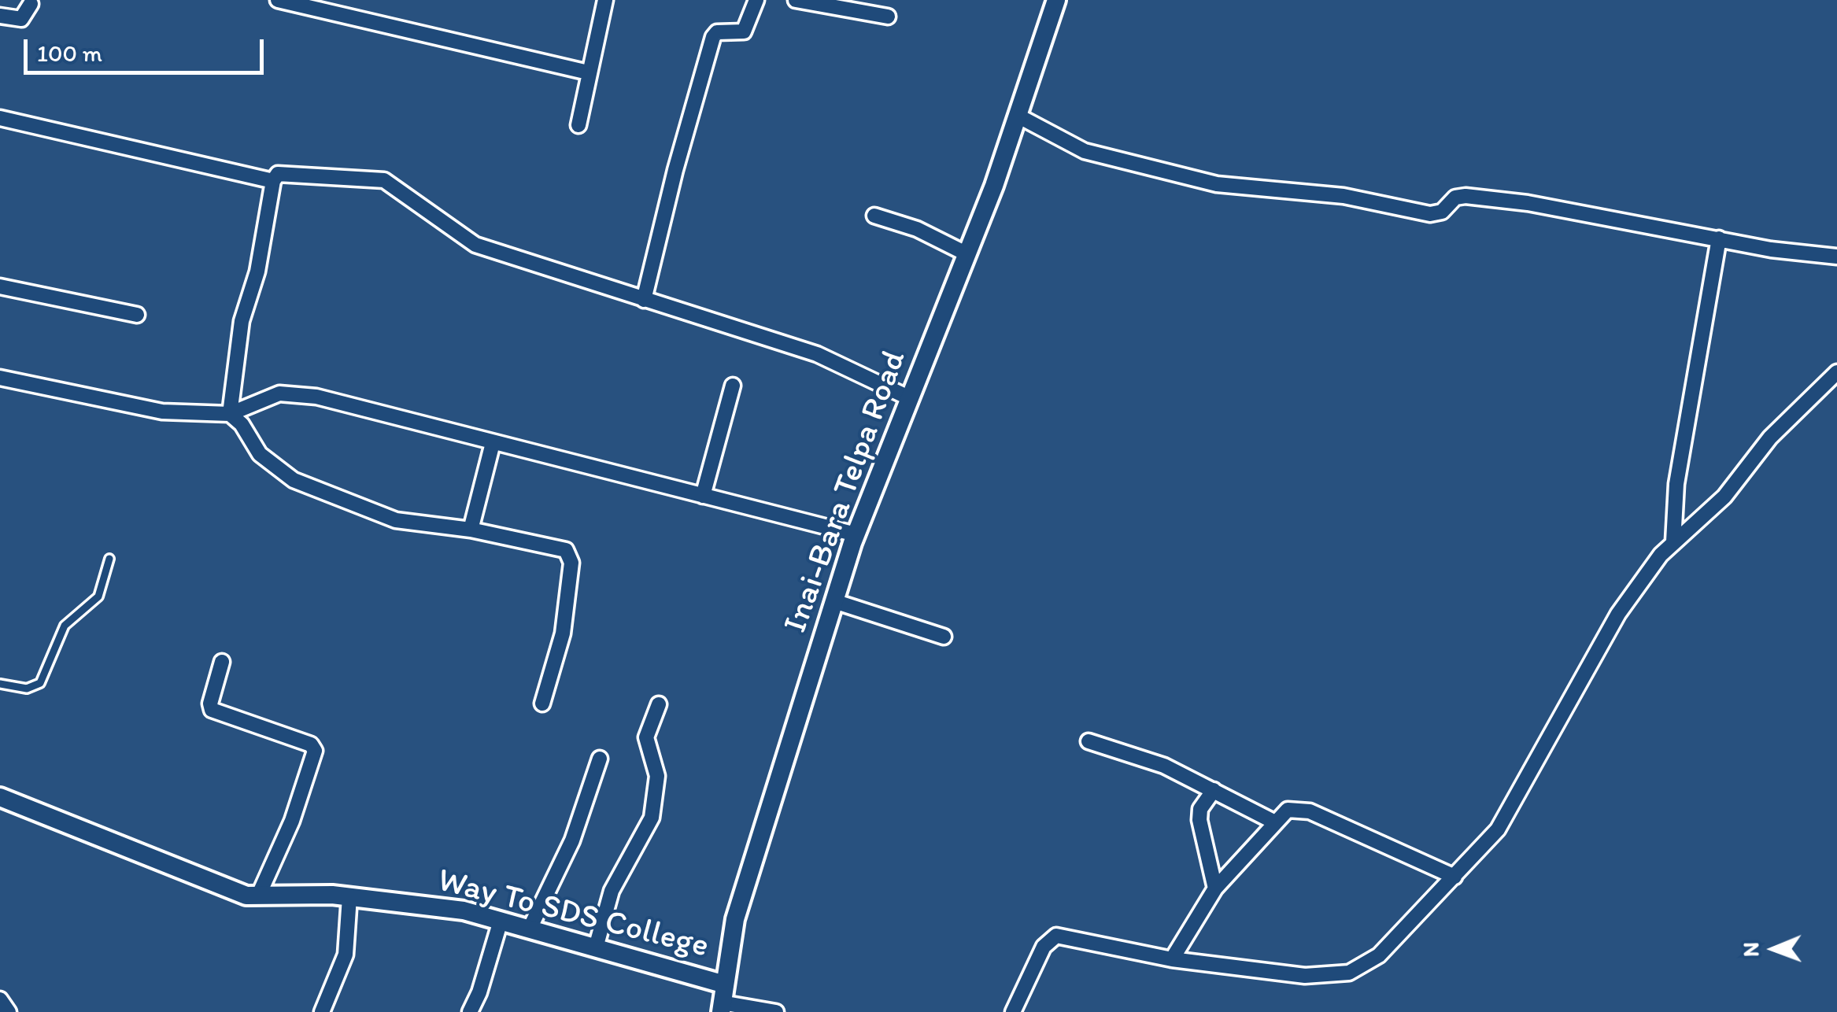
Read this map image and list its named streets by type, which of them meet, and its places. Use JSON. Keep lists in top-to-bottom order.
{
  "streets": {
    "street": ["Inai-Bara Telpa Road", "Way To SDS College"]
  },
  "crossings": [
    ["Inai-Bara Telpa Road", "Way To SDS College"]
  ],
  "scale_bar": "100 m",
  "north": "left"
}
